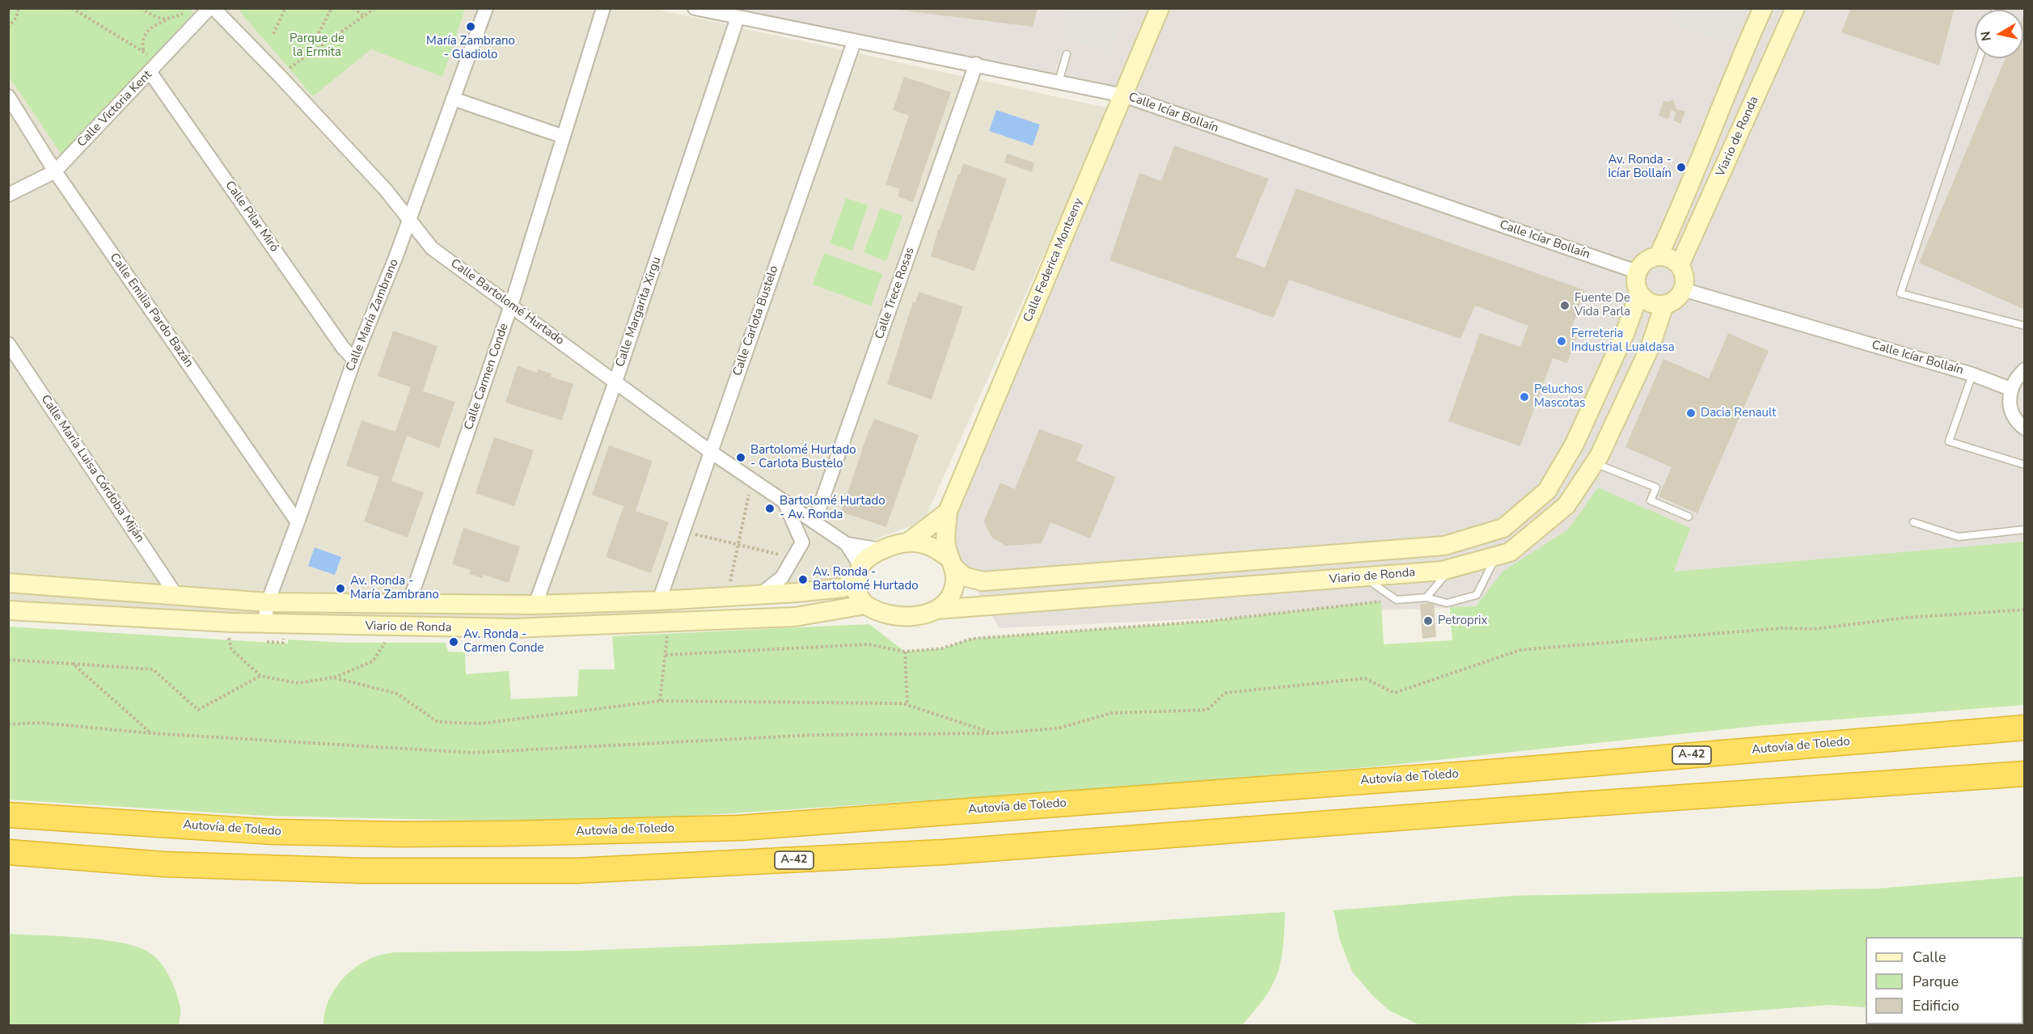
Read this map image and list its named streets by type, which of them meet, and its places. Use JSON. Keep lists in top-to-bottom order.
{
  "streets": {
    "highway": ["Autovía de Toledo", "A-42"],
    "main road": ["Viario de Ronda", "Calle Federica Montseny"],
    "street": [
      "Calle Victoria Kent",
      "Calle Icíar Bollaín",
      "Calle Pilar Miró",
      "Calle Trece Rosas",
      "Calle Bartolomé Hurtado",
      "Calle Emilia Pardo Bazán",
      "Calle Margarita Xirgu",
      "Calle María Zambrano",
      "Calle Carlota Bustelo",
      "Calle Carmen Conde",
      "Calle María Luisa Córdoba Miján"
    ]
  },
  "crossings": [
    ["Calle Victoria Kent", "Calle Pilar Miró"],
    ["Calle Victoria Kent", "Calle Emilia Pardo Bazán"],
    ["Calle Icíar Bollaín", "Viario de Ronda"],
    ["Calle Icíar Bollaín", "Calle Federica Montseny"],
    ["Calle Icíar Bollaín", "Calle Trece Rosas"],
    ["Calle Icíar Bollaín", "Calle Margarita Xirgu"],
    ["Calle Icíar Bollaín", "Calle Carlota Bustelo"],
    ["Viario de Ronda", "Calle Federica Montseny"],
    ["Viario de Ronda", "Calle Bartolomé Hurtado"],
    ["Viario de Ronda", "Calle Margarita Xirgu"],
    ["Viario de Ronda", "Calle María Zambrano"],
    ["Viario de Ronda", "Calle Carlota Bustelo"],
    ["Viario de Ronda", "Calle Carmen Conde"],
    ["Viario de Ronda", "Calle María Luisa Córdoba Miján"],
    ["Calle Pilar Miró", "Calle María Zambrano"],
    ["Calle Federica Montseny", "Calle Bartolomé Hurtado"],
    ["Calle Trece Rosas", "Calle Bartolomé Hurtado"],
    ["Calle Bartolomé Hurtado", "Calle Margarita Xirgu"],
    ["Calle Bartolomé Hurtado", "Calle María Zambrano"],
    ["Calle Bartolomé Hurtado", "Calle Carlota Bustelo"],
    ["Calle Bartolomé Hurtado", "Calle Carmen Conde"],
    ["Calle Emilia Pardo Bazán", "Calle María Zambrano"]
  ],
  "parks": ["Parque de la Ermita"],
  "places": [
    "María Zambrano - Gladiolo",
    "Av. Ronda - Icíar Bollaín",
    "Fuente De Vida Parla",
    "Ferreteria Industrial Lualdasa",
    "Peluchos Mascotas",
    "Dacia Renault",
    "Bartolomé Hurtado - Carlota Bustelo",
    "Bartolomé Hurtado - Av. Ronda",
    "Av. Ronda - Bartolomé Hurtado",
    "Av. Ronda - María Zambrano",
    "Petroprix",
    "Av. Ronda - Carmen Conde"
  ],
  "legend": ["Calle", "Parque", "Edificio"],
  "north": "left"
}
